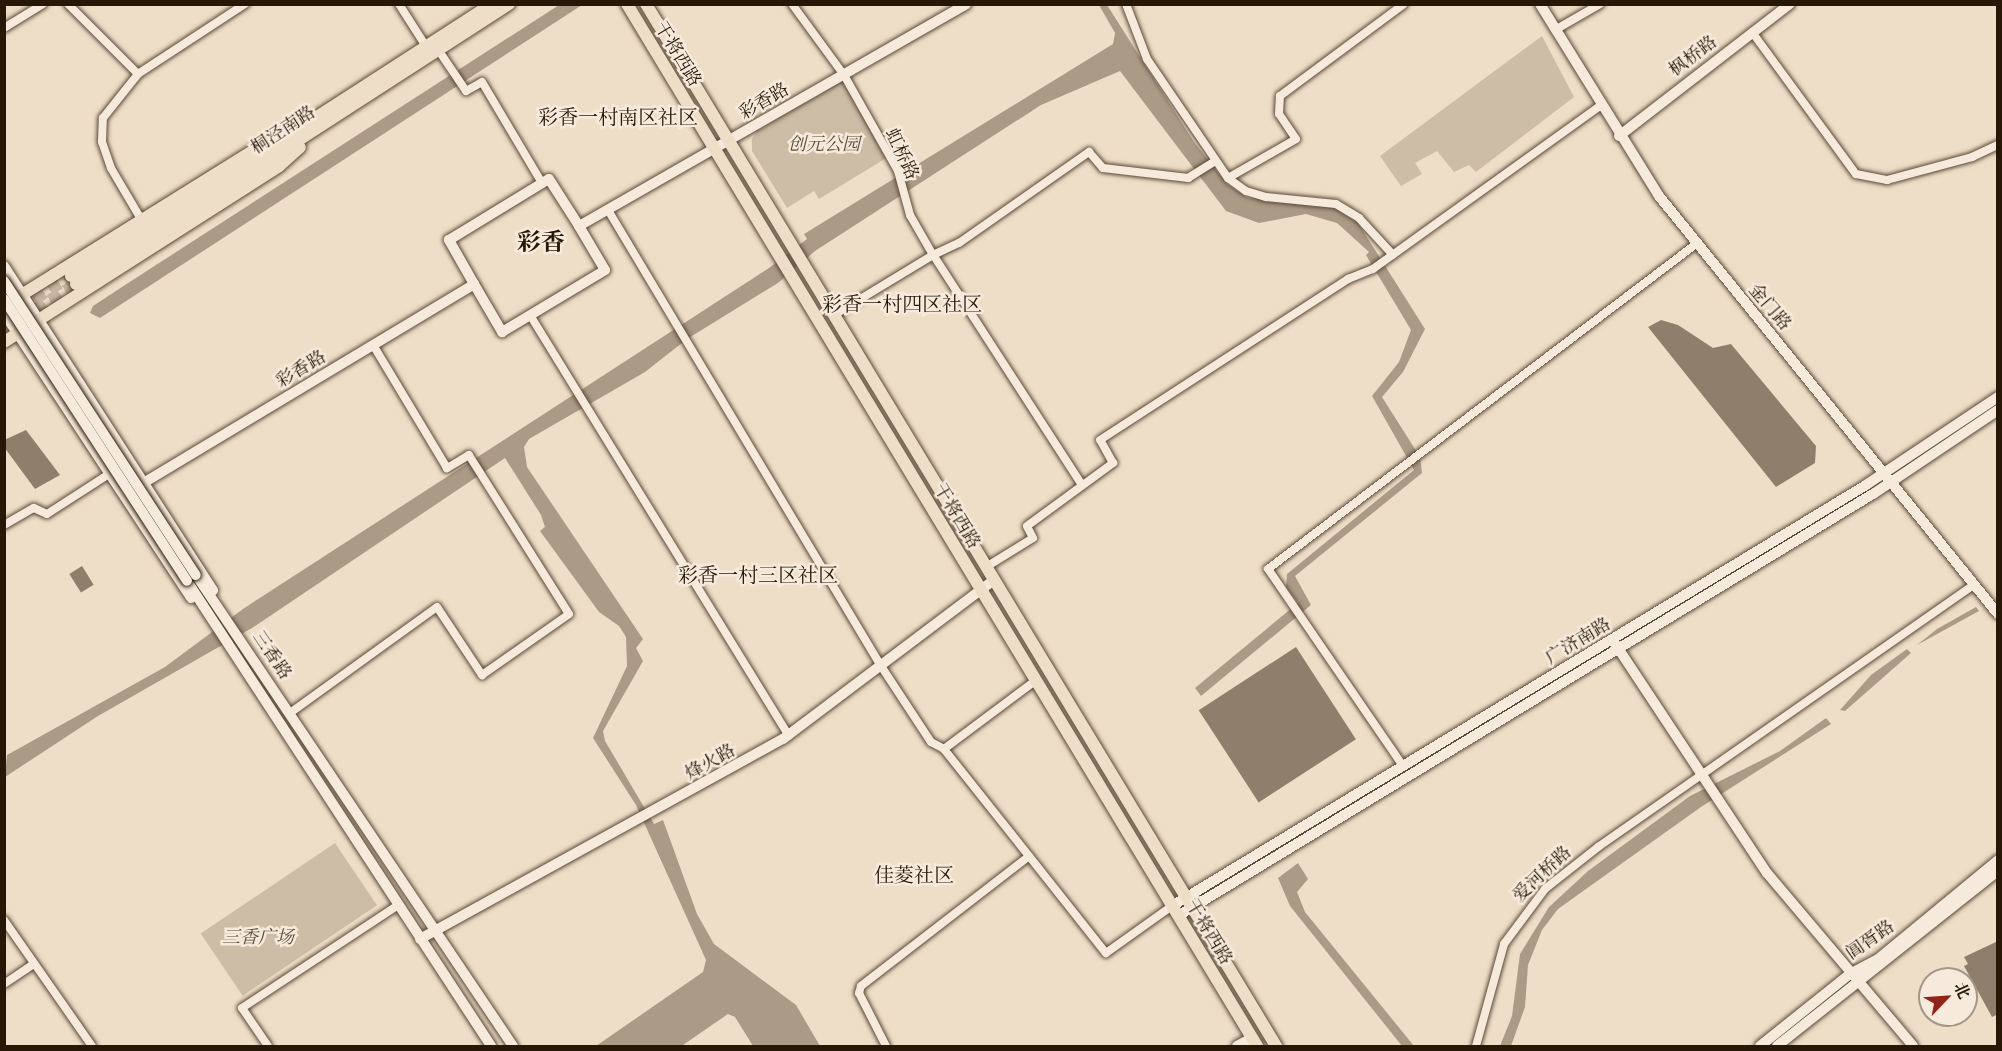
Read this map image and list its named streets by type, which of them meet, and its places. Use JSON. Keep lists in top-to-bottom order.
{
  "streets": {
    "main road": [
      "干将西路",
      "枫桥路",
      "彩香路",
      "桐泾南路",
      "金门路",
      "广济南路",
      "三香路",
      "烽火路",
      "阊胥路"
    ],
    "street": ["虹桥路", "爱河桥路"]
  },
  "crossings": [
    ["干将西路", "彩香路"],
    ["干将西路", "广济南路"],
    ["干将西路", "烽火路"],
    ["枫桥路", "金门路"],
    ["彩香路", "虹桥路"],
    ["金门路", "广济南路"],
    ["金门路", "爱河桥路"],
    ["三香路", "烽火路"]
  ],
  "districts": [
    "彩香一村南区社区",
    "彩香",
    "彩香一村四区社区",
    "彩香一村三区社区",
    "佳菱社区"
  ],
  "parks": ["创元公园", "三香广场"],
  "north": "top right"
}
